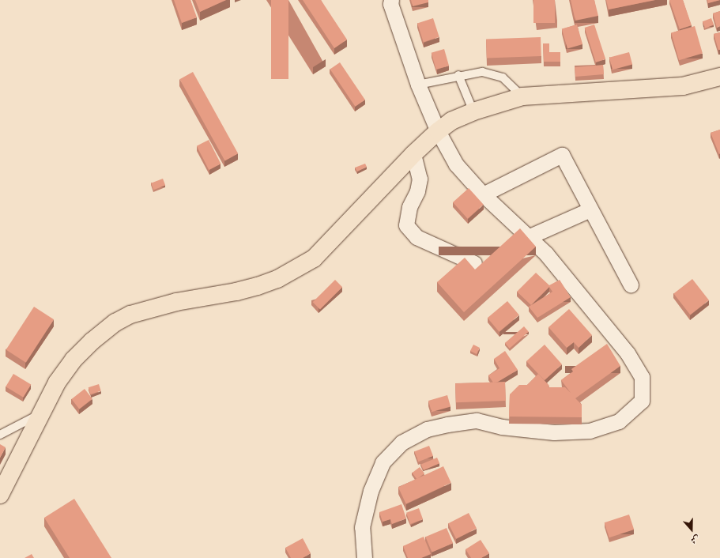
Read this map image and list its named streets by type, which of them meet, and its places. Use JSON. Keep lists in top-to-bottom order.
{
  "north": "bottom"
}
